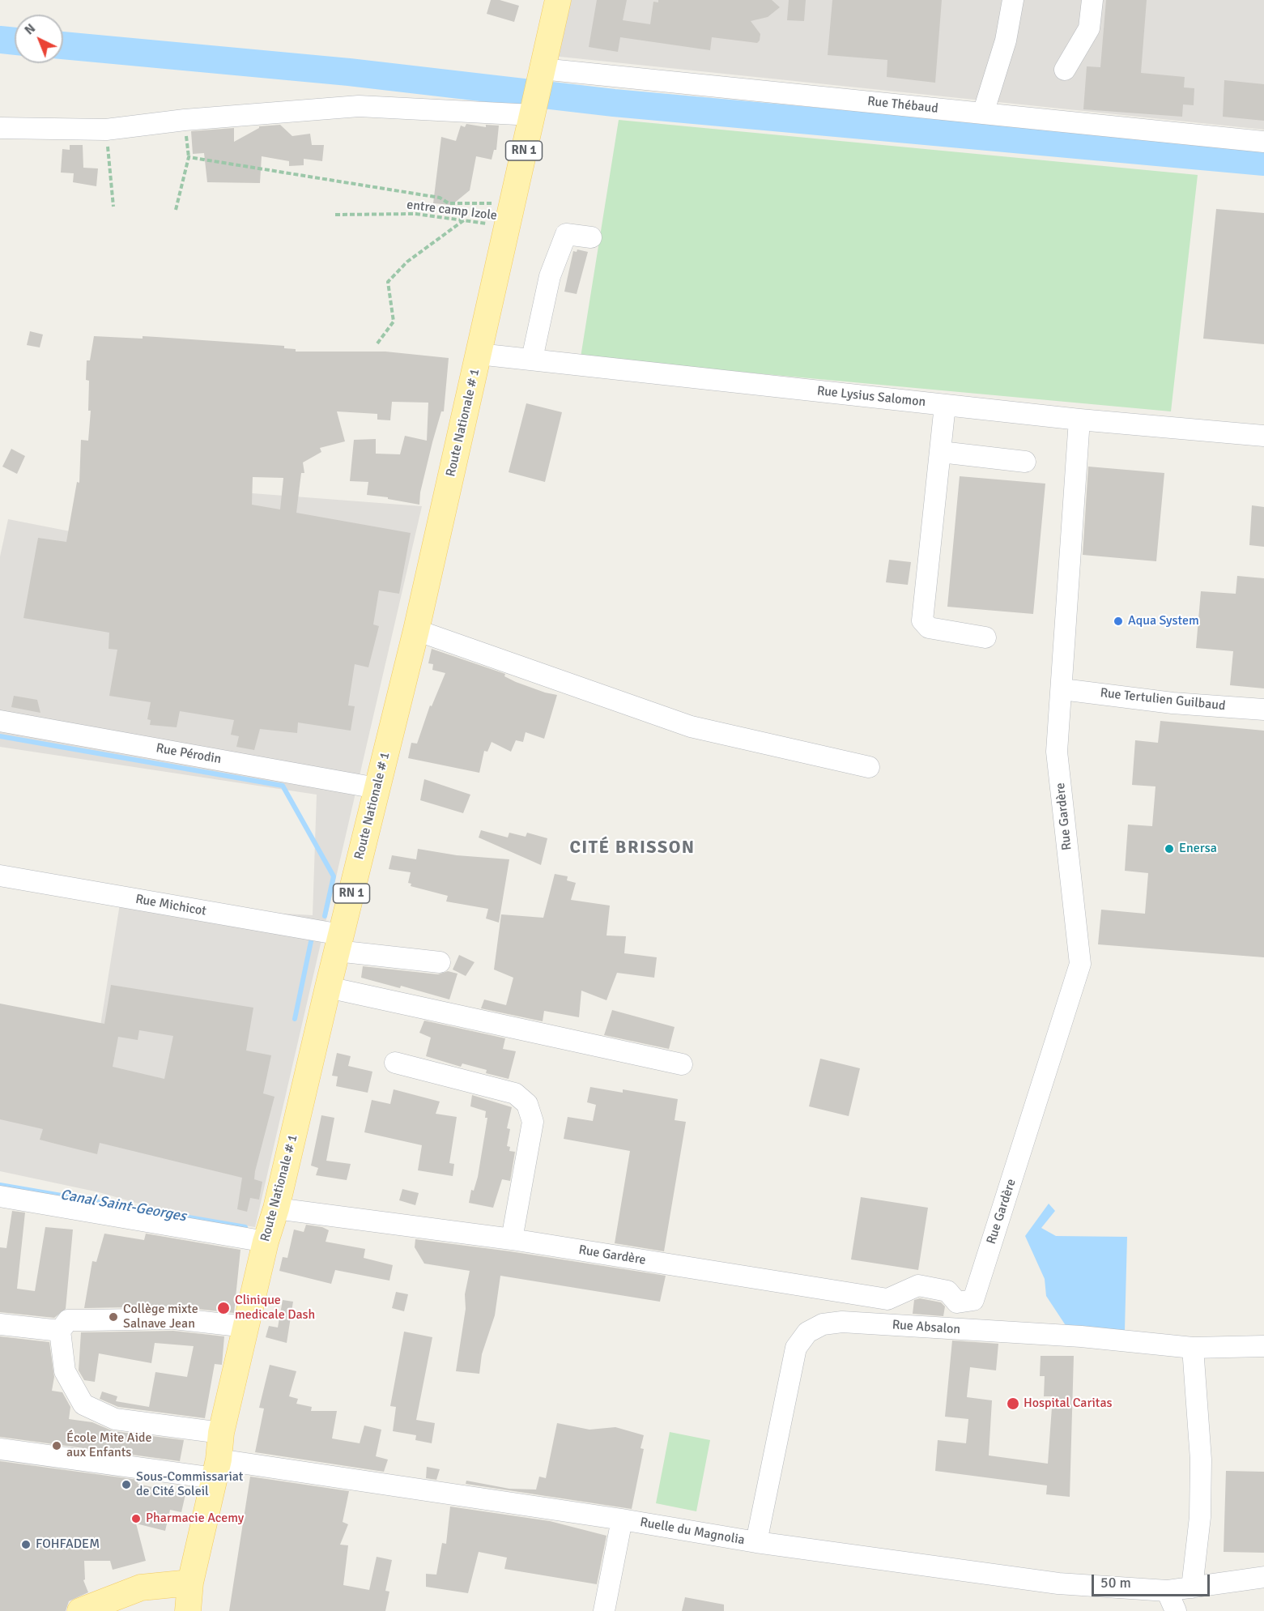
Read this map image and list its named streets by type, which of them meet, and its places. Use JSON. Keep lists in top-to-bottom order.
{
  "streets": {
    "main road": ["RN 1", "Route Nationale # 1"],
    "street": [
      "Rue Thébaud",
      "Rue Lysius Salomon",
      "Rue Tertulien Guilbaud",
      "Rue Pérodin",
      "Rue Gardère",
      "Rue Michicot",
      "Rue Absalon",
      "Ruelle du Magnolia"
    ],
    "path": ["entre camp Izole"]
  },
  "crossings": [
    ["Rue Thébaud", "Route Nationale # 1"],
    ["entre camp Izole", "Route Nationale # 1"],
    ["Rue Lysius Salomon", "Route Nationale # 1"],
    ["Rue Lysius Salomon", "Rue Gardère"],
    ["Route Nationale # 1", "Rue Pérodin"],
    ["Route Nationale # 1", "Rue Gardère"],
    ["Route Nationale # 1", "Rue Michicot"],
    ["Route Nationale # 1", "Ruelle du Magnolia"],
    ["Rue Tertulien Guilbaud", "Rue Gardère"],
    ["Rue Absalon", "Ruelle du Magnolia"]
  ],
  "districts": ["CITÉ BRISSON"],
  "water": ["Canal Saint-Georges"],
  "places": [
    "Aqua System",
    "Enersa",
    "Clinique medicale Dash",
    "Collège mixte Salnave Jean",
    "Hospital Caritas",
    "École Mite Aide aux Enfants",
    "Sous-Commissariat de Cité Soleil",
    "Pharmacie Acemy",
    "FOHFADEM"
  ],
  "scale_bar": "50 m",
  "north": "top left"
}
